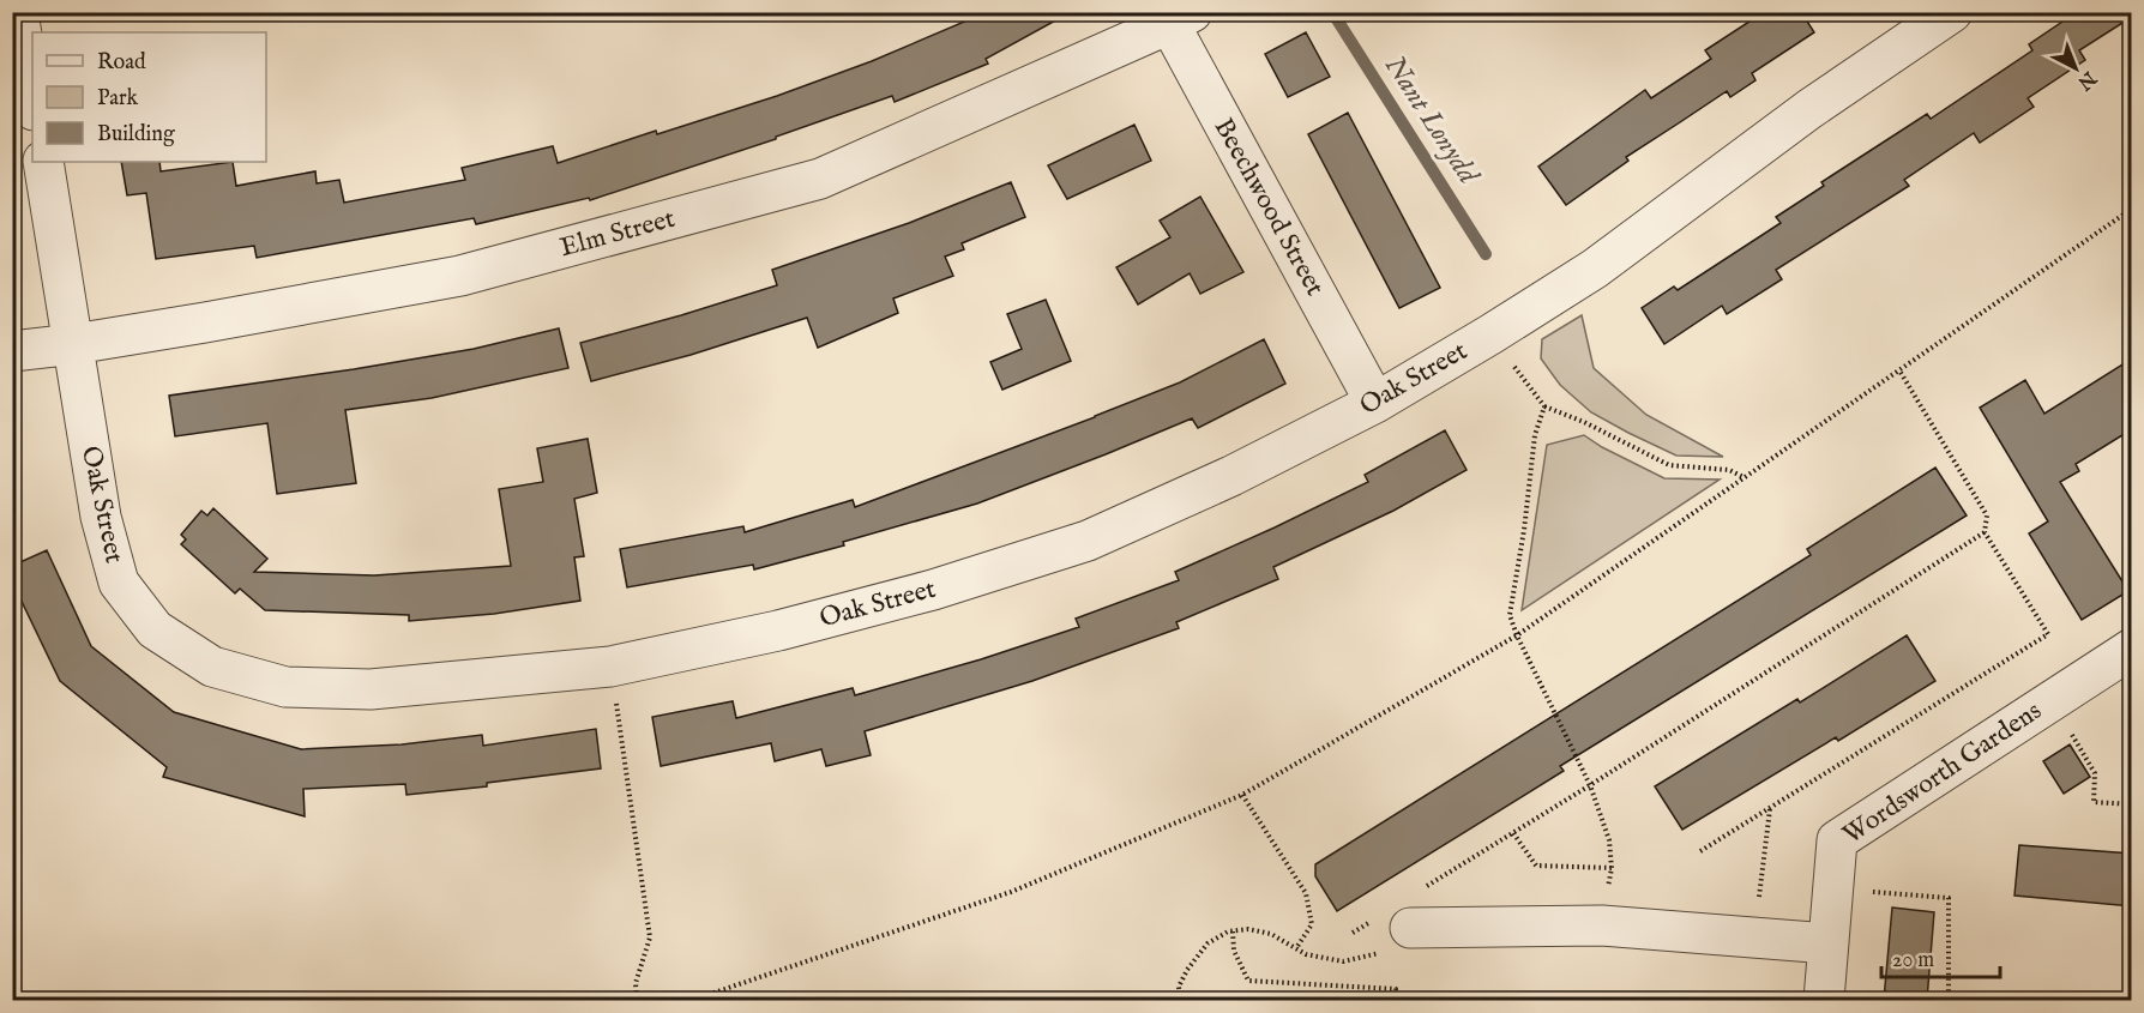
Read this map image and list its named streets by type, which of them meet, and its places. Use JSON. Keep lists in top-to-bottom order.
{
  "streets": {
    "street": [
      "Beechwood Street",
      "Elm Street",
      "Oak Street",
      "Wordsworth Gardens"
    ]
  },
  "crossings": [
    ["Beechwood Street", "Elm Street"],
    ["Beechwood Street", "Oak Street"],
    ["Elm Street", "Oak Street"]
  ],
  "water": ["Nant Lonydd"],
  "legend": ["Road", "Park", "Building"],
  "scale_bar": "20 m",
  "north": "bottom right"
}
